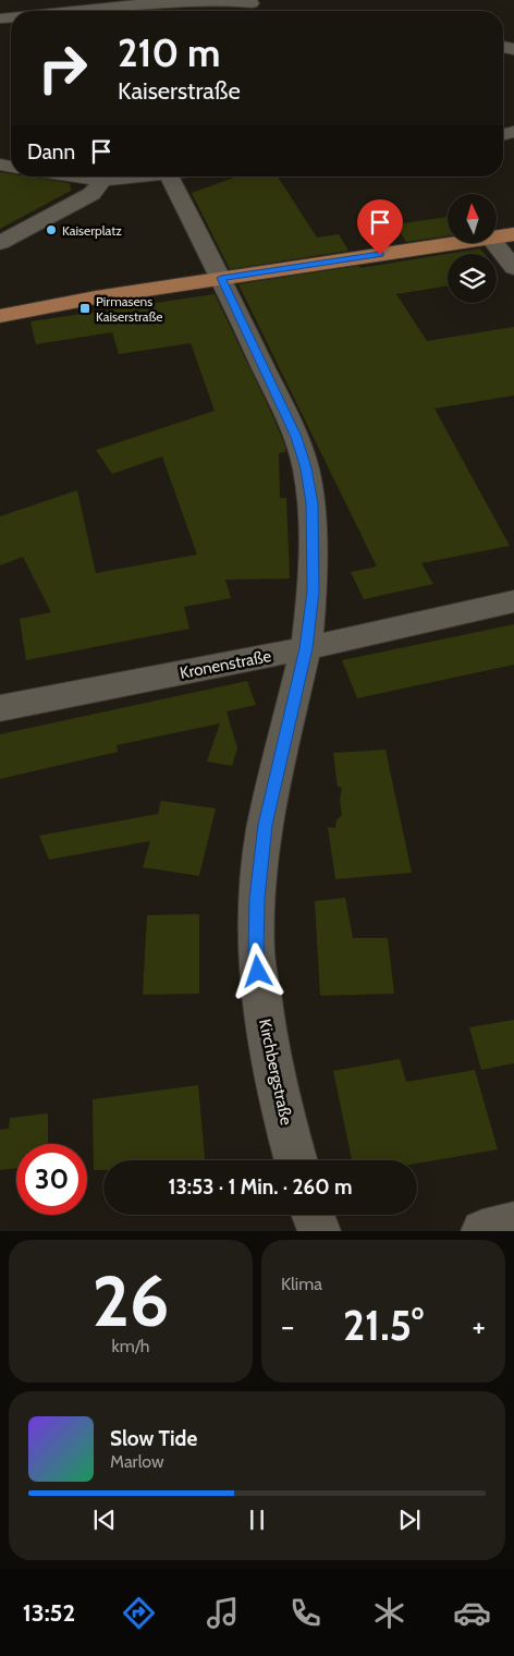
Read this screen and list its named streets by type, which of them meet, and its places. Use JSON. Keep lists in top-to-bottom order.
{
  "streets": {
    "street": ["Kronenstraße", "Kirchbergstraße"]
  },
  "crossings": [
    ["Kronenstraße", "Kirchbergstraße"]
  ],
  "places": {
    "other": ["Kaiserplatz"],
    "transit": ["Pirmasens Kaiserstraße"]
  },
  "north": "top",
  "page": {
    "turn": ["210 m", "Kaiserstraße"],
    "then": "Dann",
    "limit": "30",
    "trip": "13:53 · 1 Min. · 260 m",
    "tile": [
      ["26", "km/h"],
      "Klima"
    ],
    "heat": ["−", "21.5°", "+"],
    "song": ["Slow Tide", "Marlow"],
    "tabs": "13:52"
  }
}
